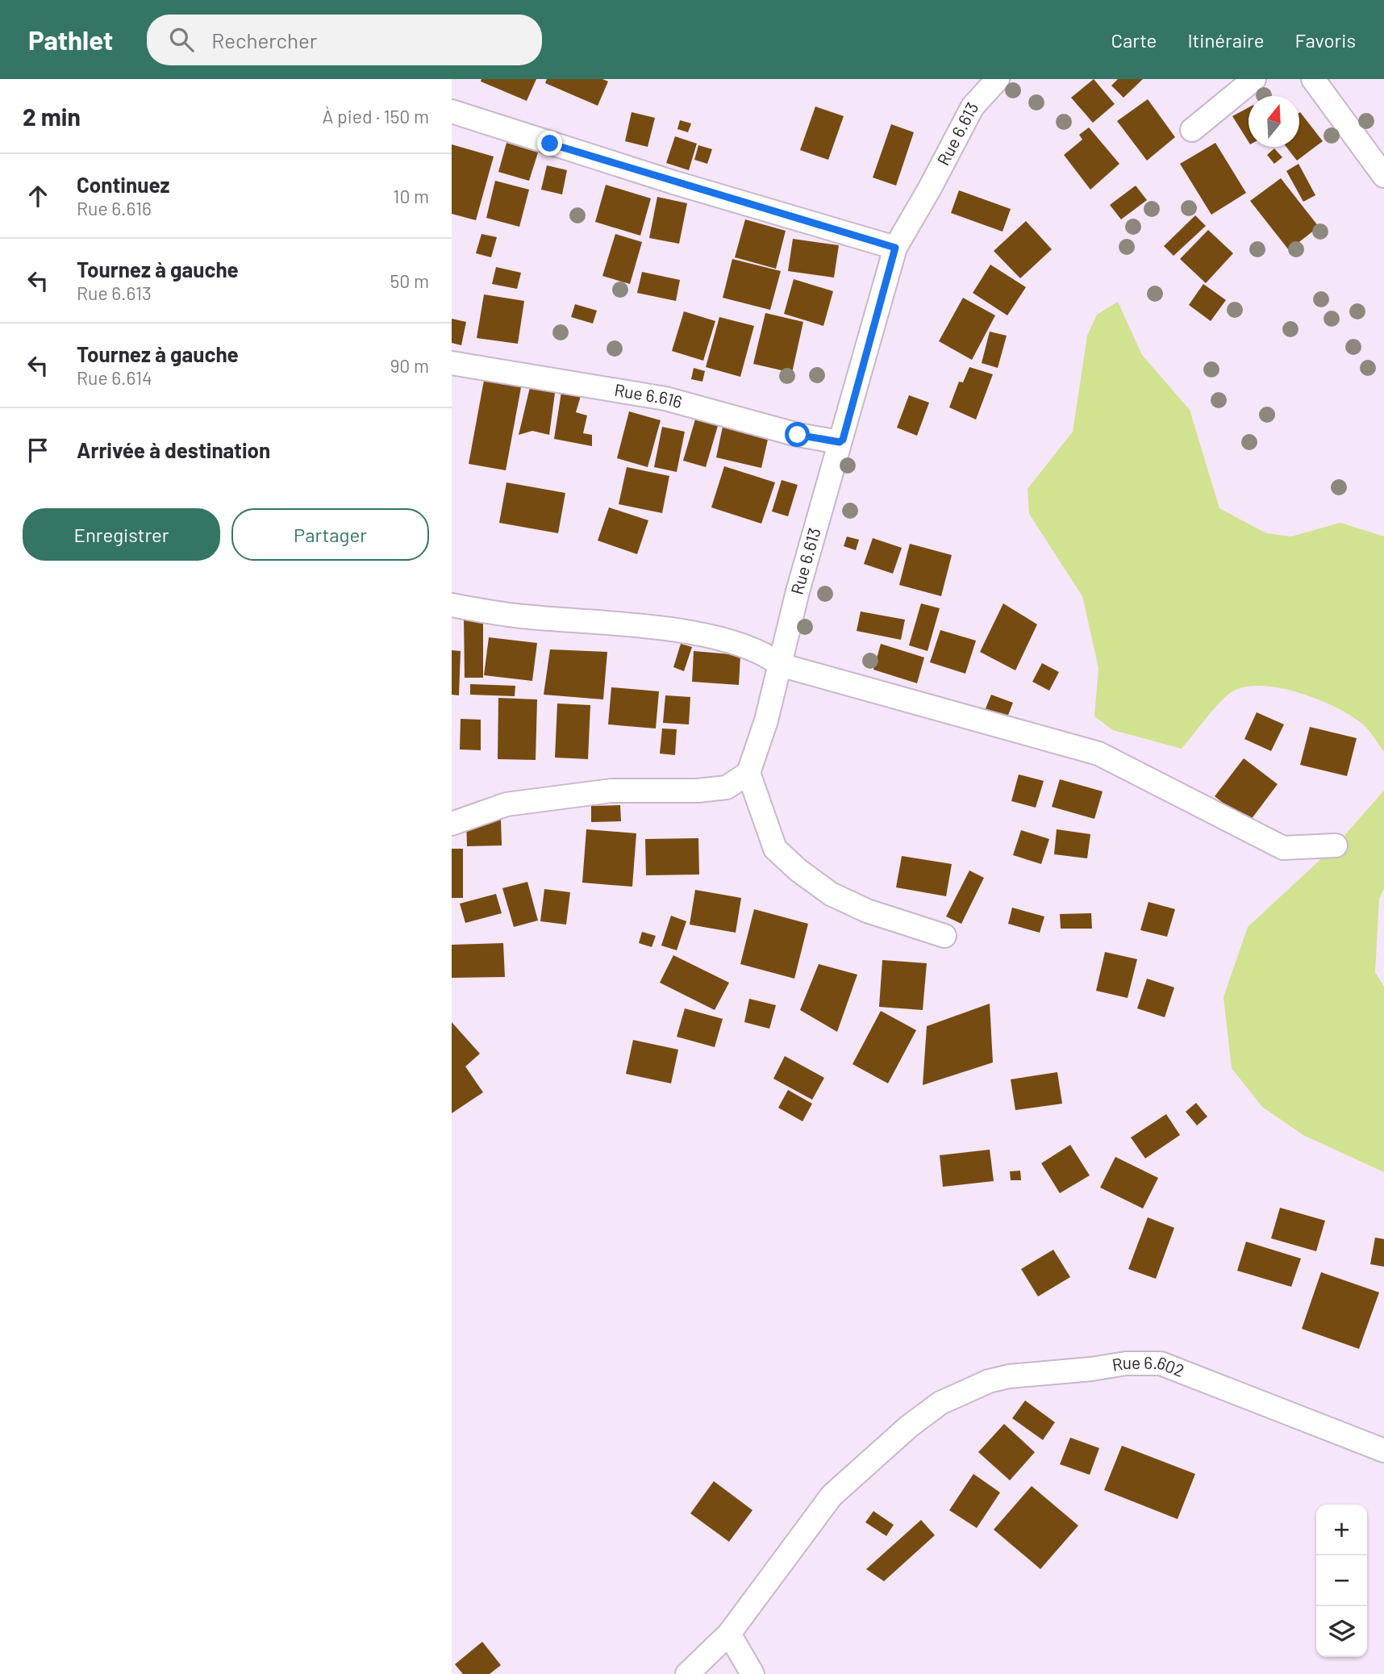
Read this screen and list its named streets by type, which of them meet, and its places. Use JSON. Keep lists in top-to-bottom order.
{
  "streets": {
    "street": ["Rue 6.613", "Rue 6.616", "Rue 6.602"]
  },
  "crossings": [
    ["Rue 6.613", "Rue 6.616"]
  ],
  "north": "top",
  "page": {
    "header": "Pathlet",
    "search": "Rechercher",
    "nav": ["Carte", "Itinéraire", "Favoris"],
    "heading": ["2 min", "À pied · 150 m"],
    "list": [
      ["Continuez", "Rue 6.616", "10 m"],
      ["Tournez à gauche", "Rue 6.613", "50 m"],
      ["Tournez à gauche", "Rue 6.614", "90 m"],
      "Arrivée à destination"
    ],
    "buttons": ["Enregistrer", "Partager"],
    "map_buttons": ["+", "−"]
  }
}
